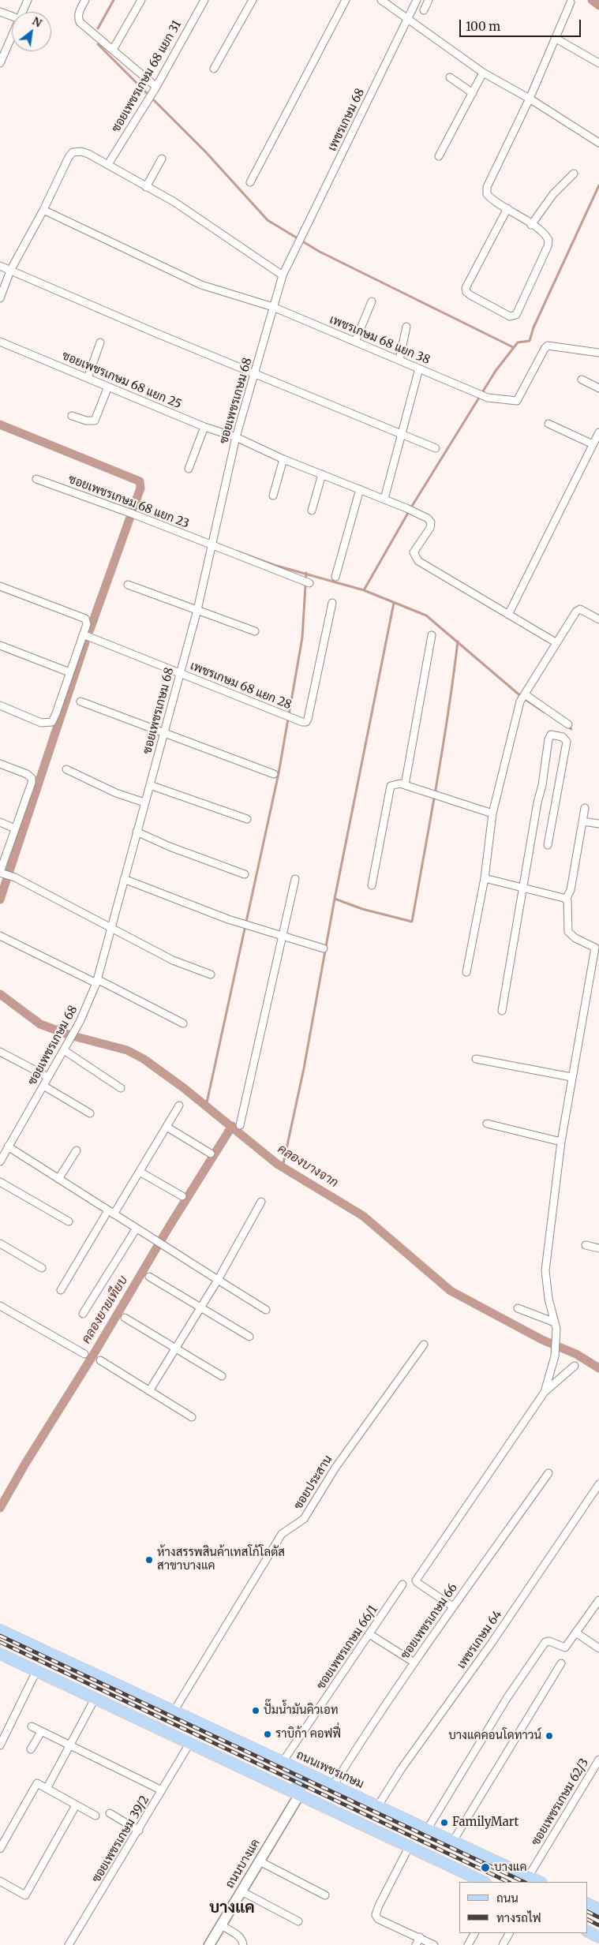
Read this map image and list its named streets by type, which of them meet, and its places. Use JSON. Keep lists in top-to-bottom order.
{
  "streets": {
    "main road": ["ถนนเพชรเกษม", "ถนนบางแค"],
    "street": [
      "ซอยเพชรเกษม 68 แยก 31",
      "เพชรเกษม 68",
      "เพชรเกษม 68 แยก 38",
      "ซอยเพชรเกษม 68 แยก 25",
      "ซอยเพชรเกษม 68",
      "ซอยเพชรเกษม 68 แยก 23",
      "เพชรเกษม 68 แยก 28",
      "ซอยประสาน",
      "ซอยเพชรเกษม 66",
      "เพชรเกษม 64",
      "ซอยเพชรเกษม 66/1",
      "ซอยเพชรเกษม 62/3",
      "ซอยเพชรเกษม 39/2"
    ]
  },
  "crossings": [
    ["เพชรเกษม 68", "ซอยเพชรเกษม 68"],
    ["เพชรเกษม 68 แยก 38", "ซอยเพชรเกษม 68"],
    ["ซอยเพชรเกษม 68 แยก 25", "ซอยเพชรเกษม 68"],
    ["ซอยเพชรเกษม 68", "ซอยเพชรเกษม 68 แยก 23"],
    ["ซอยเพชรเกษม 68", "เพชรเกษม 68 แยก 28"],
    ["ซอยประสาน", "ถนนเพชรเกษม"],
    ["ซอยเพชรเกษม 66", "ถนนเพชรเกษม"],
    ["เพชรเกษม 64", "ถนนเพชรเกษม"],
    ["ซอยเพชรเกษม 66/1", "ถนนเพชรเกษม"],
    ["ถนนเพชรเกษม", "ซอยเพชรเกษม 62/3"]
  ],
  "districts": ["บางแค"],
  "water": ["คลองบางจาก", "คลองยายเทียบ"],
  "places": [
    "ห้างสรรพสินค้าเทสโก้โลตัส สาขาบางแค",
    "ปั๊มน้ำมันคิวเอท",
    "ราบิก้า คอฟฟี่",
    "บางแคคอนโดทาวน์",
    "FamilyMart",
    "บางแค"
  ],
  "legend": ["ถนน", "ทางรถไฟ"],
  "scale_bar": "100 m",
  "north": "top right"
}
